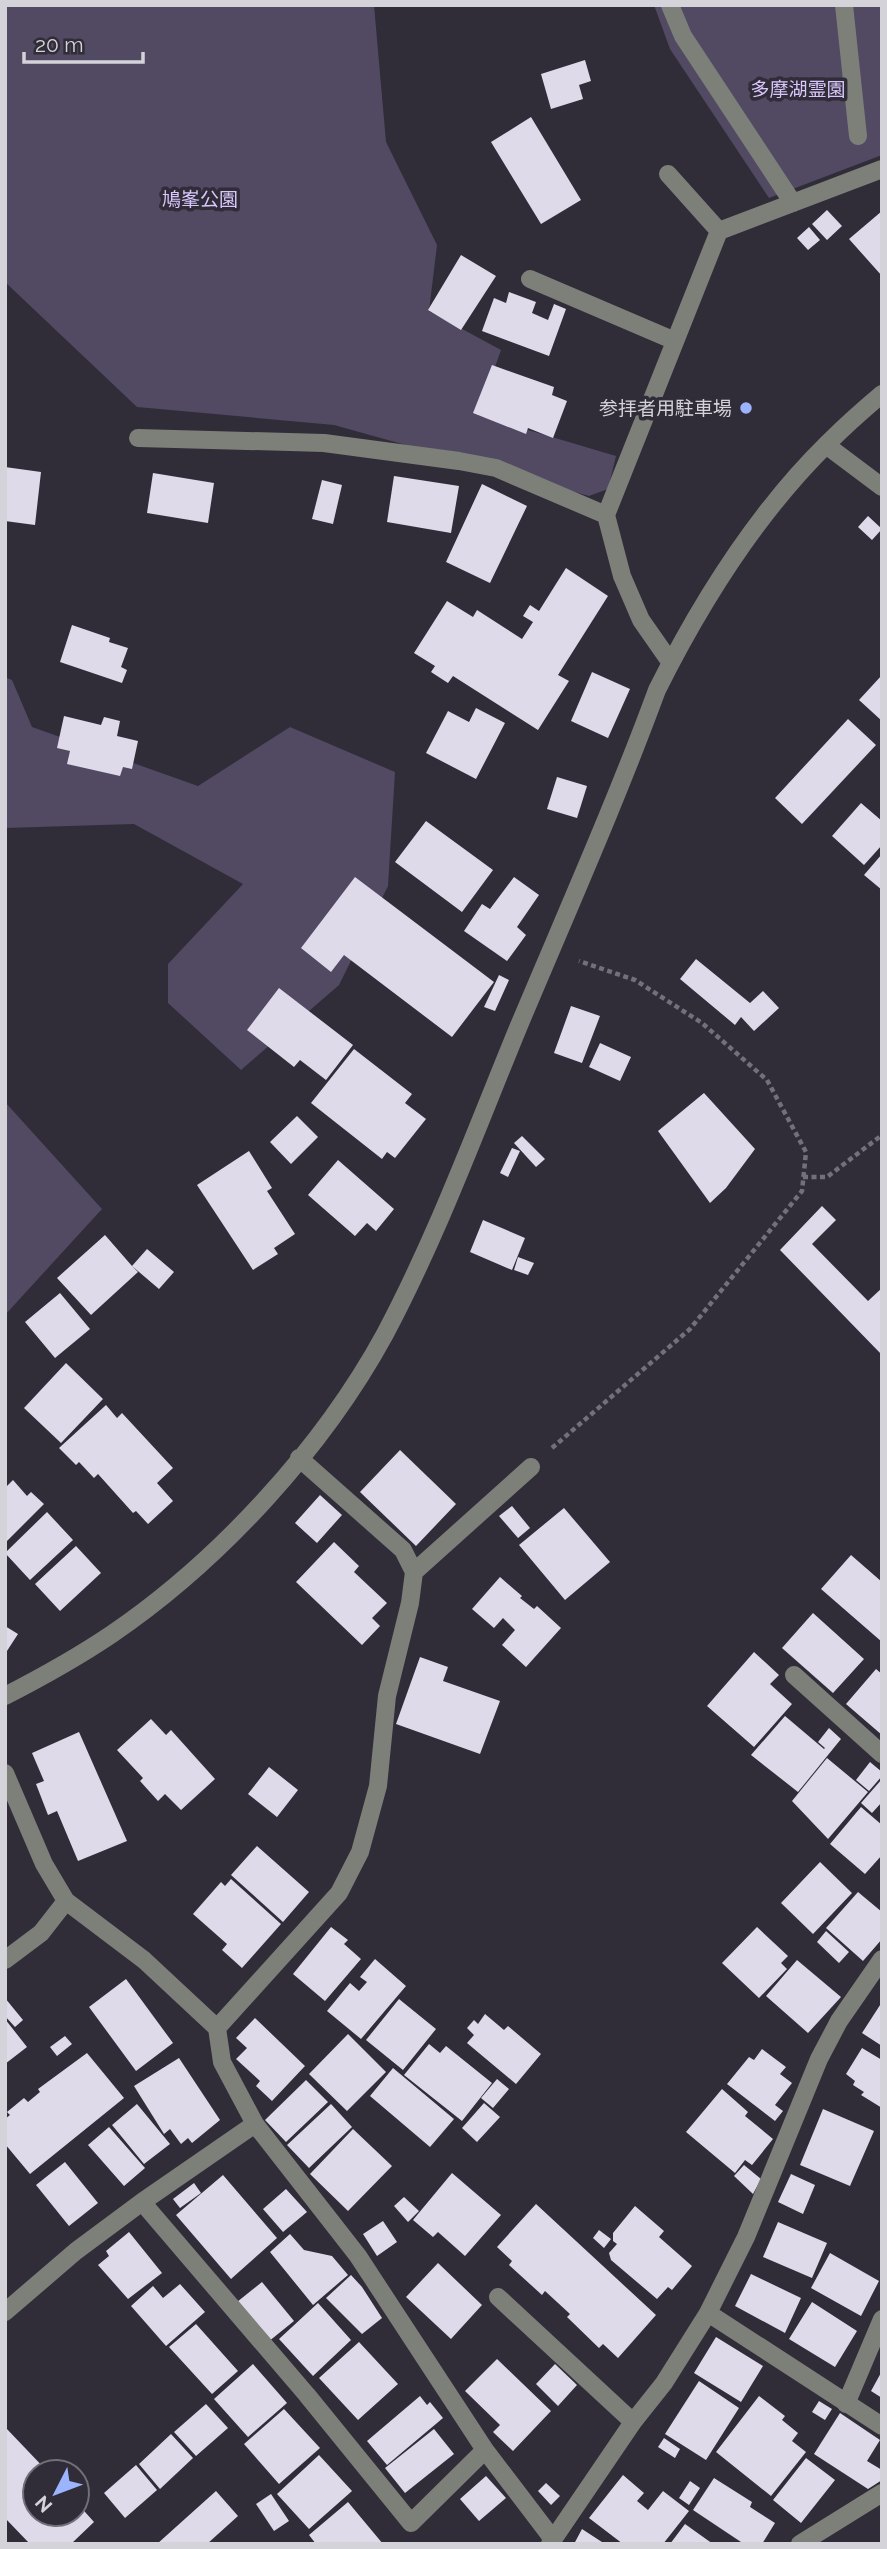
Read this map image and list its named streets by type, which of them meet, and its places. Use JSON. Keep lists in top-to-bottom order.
{
  "parks": ["多摩湖霊園", "鳩峯公園"],
  "places": ["参拝者用駐車場"],
  "scale_bar": "20 m",
  "north": "bottom left"
}
